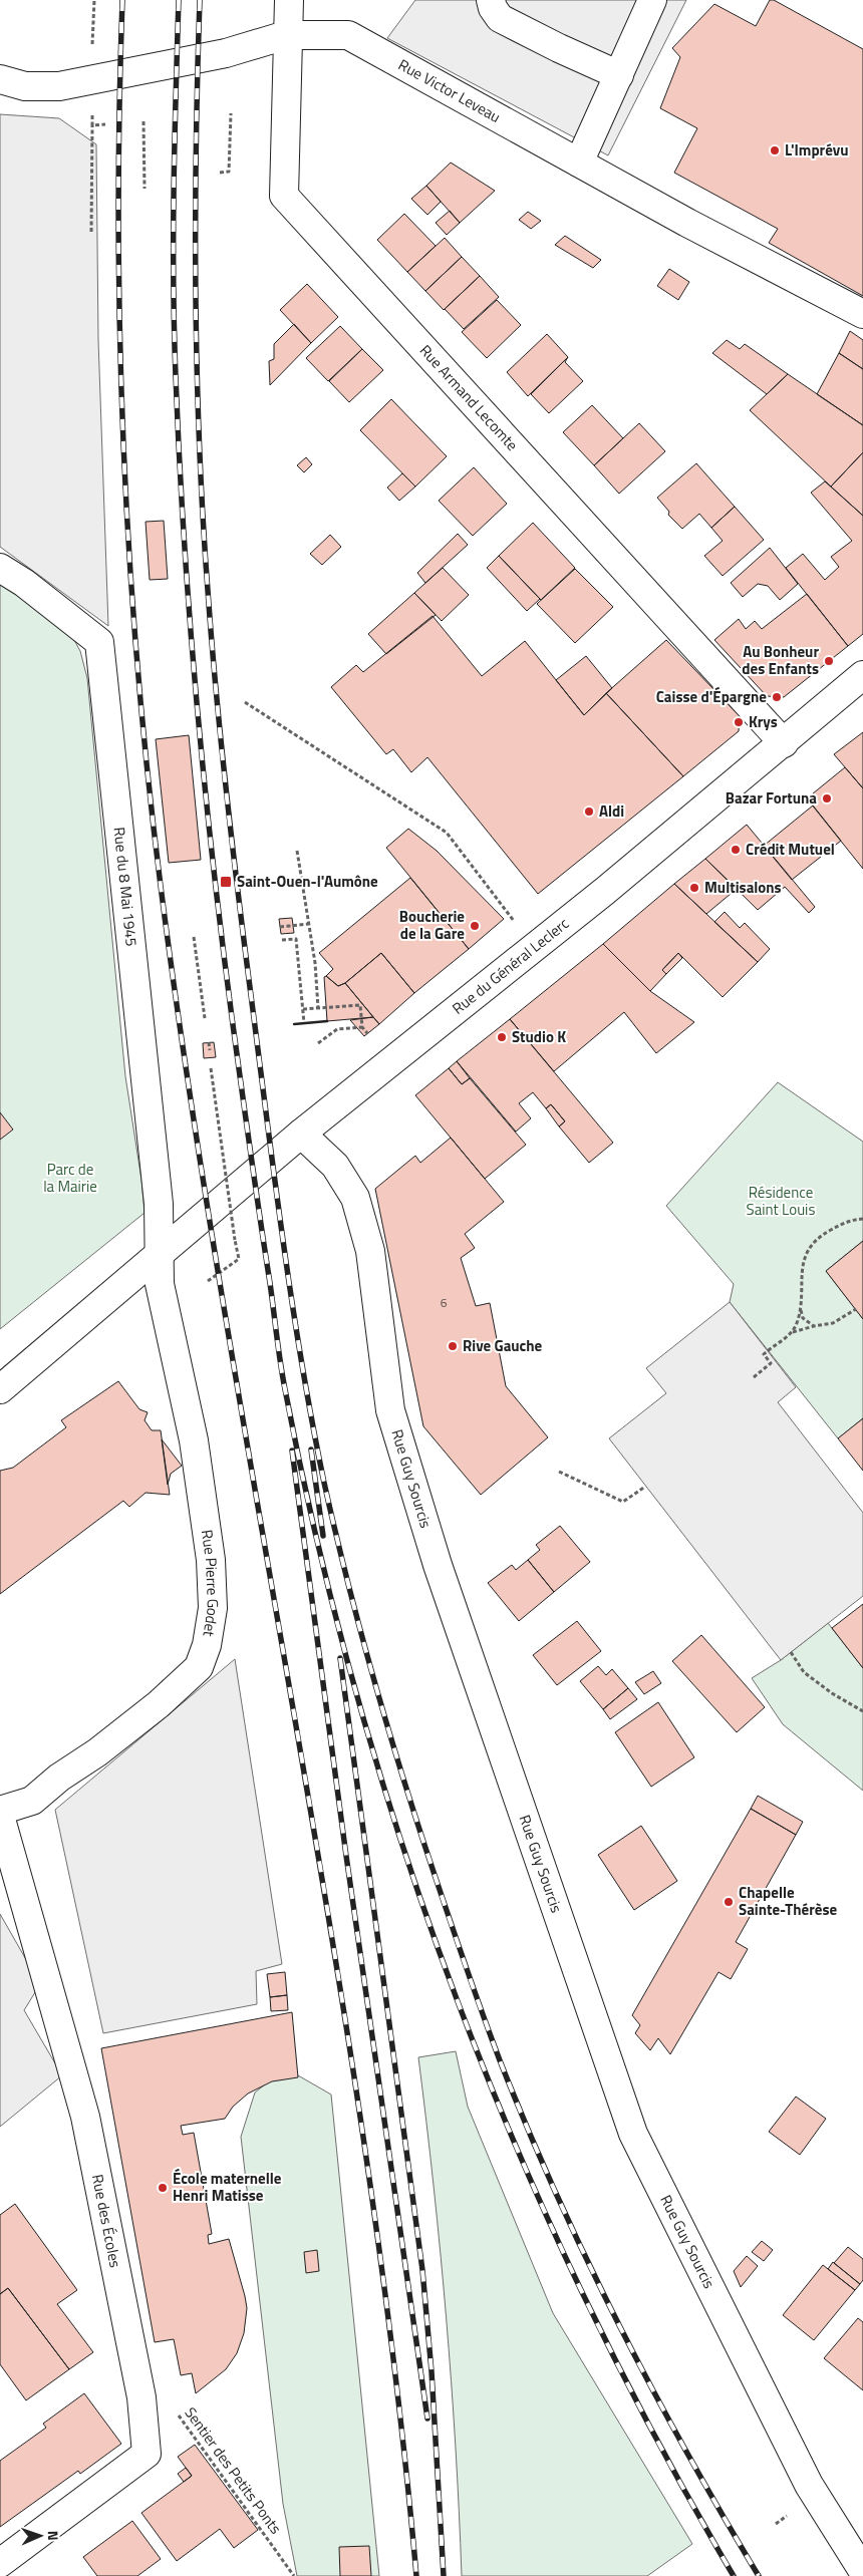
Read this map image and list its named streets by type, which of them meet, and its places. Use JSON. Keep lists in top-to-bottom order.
{
  "streets": {
    "street": [
      "Rue Victor Leveau",
      "Rue Armand Lecomte",
      "Rue du 8 Mai 1945",
      "Rue du Général Leclerc",
      "Rue Guy Sourcis",
      "Rue Pierre Godet",
      "Rue des Écoles"
    ],
    "path": ["Sentier des Petits Ponts"]
  },
  "crossings": [
    ["Rue Victor Leveau", "Rue Armand Lecomte"],
    ["Rue Armand Lecomte", "Rue du Général Leclerc"],
    ["Rue du 8 Mai 1945", "Rue du Général Leclerc"],
    ["Rue du 8 Mai 1945", "Rue Pierre Godet"],
    ["Rue du Général Leclerc", "Rue Guy Sourcis"],
    ["Rue du Général Leclerc", "Rue Pierre Godet"],
    ["Rue des Écoles", "Sentier des Petits Ponts"]
  ],
  "parks": ["Parc de la Mairie", "Résidence Saint Louis"],
  "places": {
    "other": [
      "L'Imprévu",
      "Au Bonheur des Enfants",
      "Caisse d'Épargne",
      "Krys",
      "Bazar Fortuna",
      "Aldi",
      "Crédit Mutuel",
      "Multisalons",
      "Boucherie de la Gare",
      "Studio K",
      "Rive Gauche",
      "Chapelle Sainte-Thérèse",
      "École maternelle Henri Matisse"
    ],
    "transit": ["Saint-Ouen-l'Aumône"]
  },
  "house_numbers": ["6"],
  "north": "right"
}
